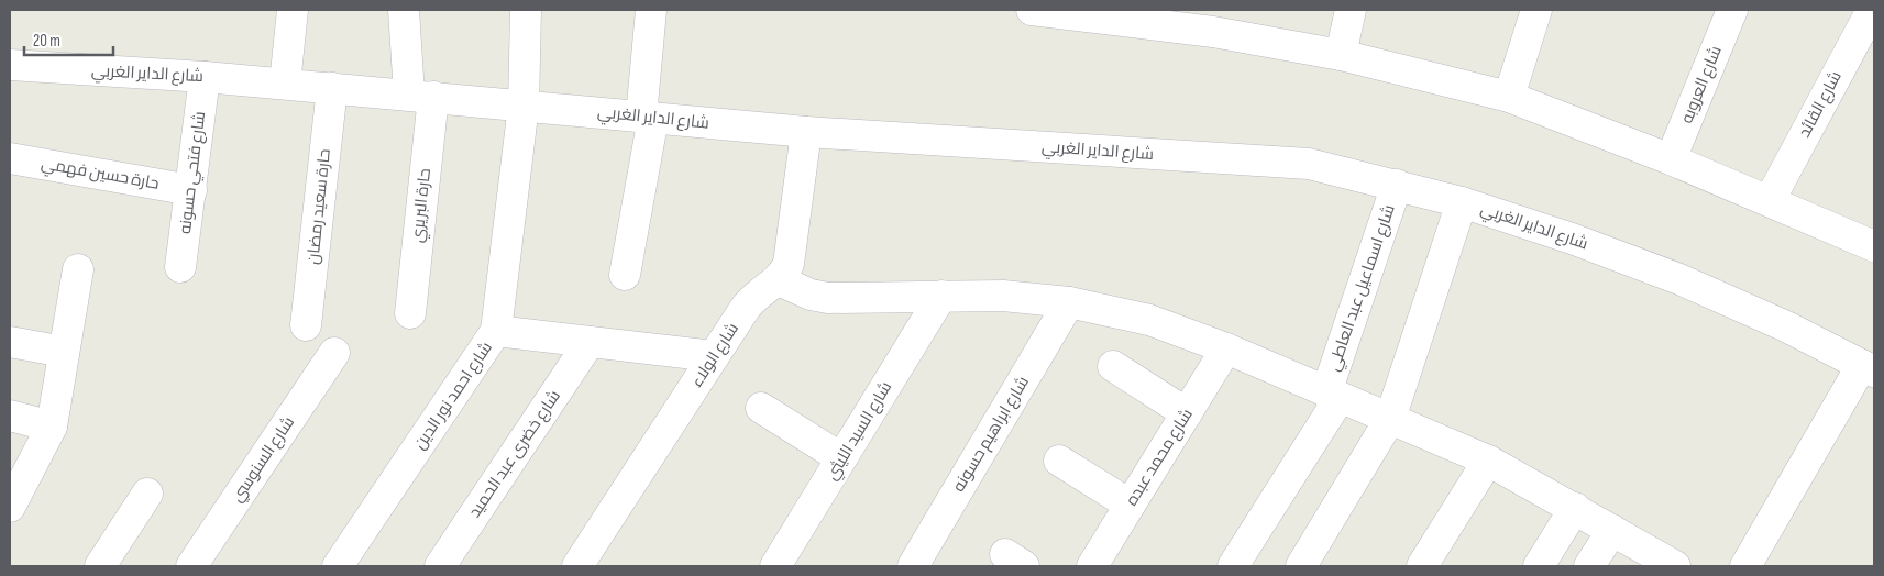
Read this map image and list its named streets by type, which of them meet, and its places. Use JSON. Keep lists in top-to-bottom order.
{
  "streets": {
    "street": [
      "شارع الداير الغربي",
      "شارع العروبه",
      "شارع القائد",
      "شارع فتحي حسونه",
      "حارة حسين فهمي",
      "حارة البريري",
      "حارة سعيد رمضان",
      "شارع اسماعيل عبد العاطي",
      "شارع الولاء",
      "شارع احمد نور الدين",
      "شارع السيد الليثي",
      "شارع ابراهيم حسونه",
      "شارع خضرى عبد الحميد",
      "شارع محمد عبده",
      "شارع السنوسي"
    ]
  },
  "crossings": [
    ["شارع الداير الغربي", "شارع فتحي حسونه"],
    ["شارع الداير الغربي", "حارة البريري"],
    ["شارع الداير الغربي", "حارة سعيد رمضان"],
    ["شارع الداير الغربي", "شارع اسماعيل عبد العاطي"],
    ["شارع الداير الغربي", "شارع احمد نور الدين"],
    ["شارع فتحي حسونه", "حارة حسين فهمي"]
  ],
  "scale_bar": "20 m"
}
